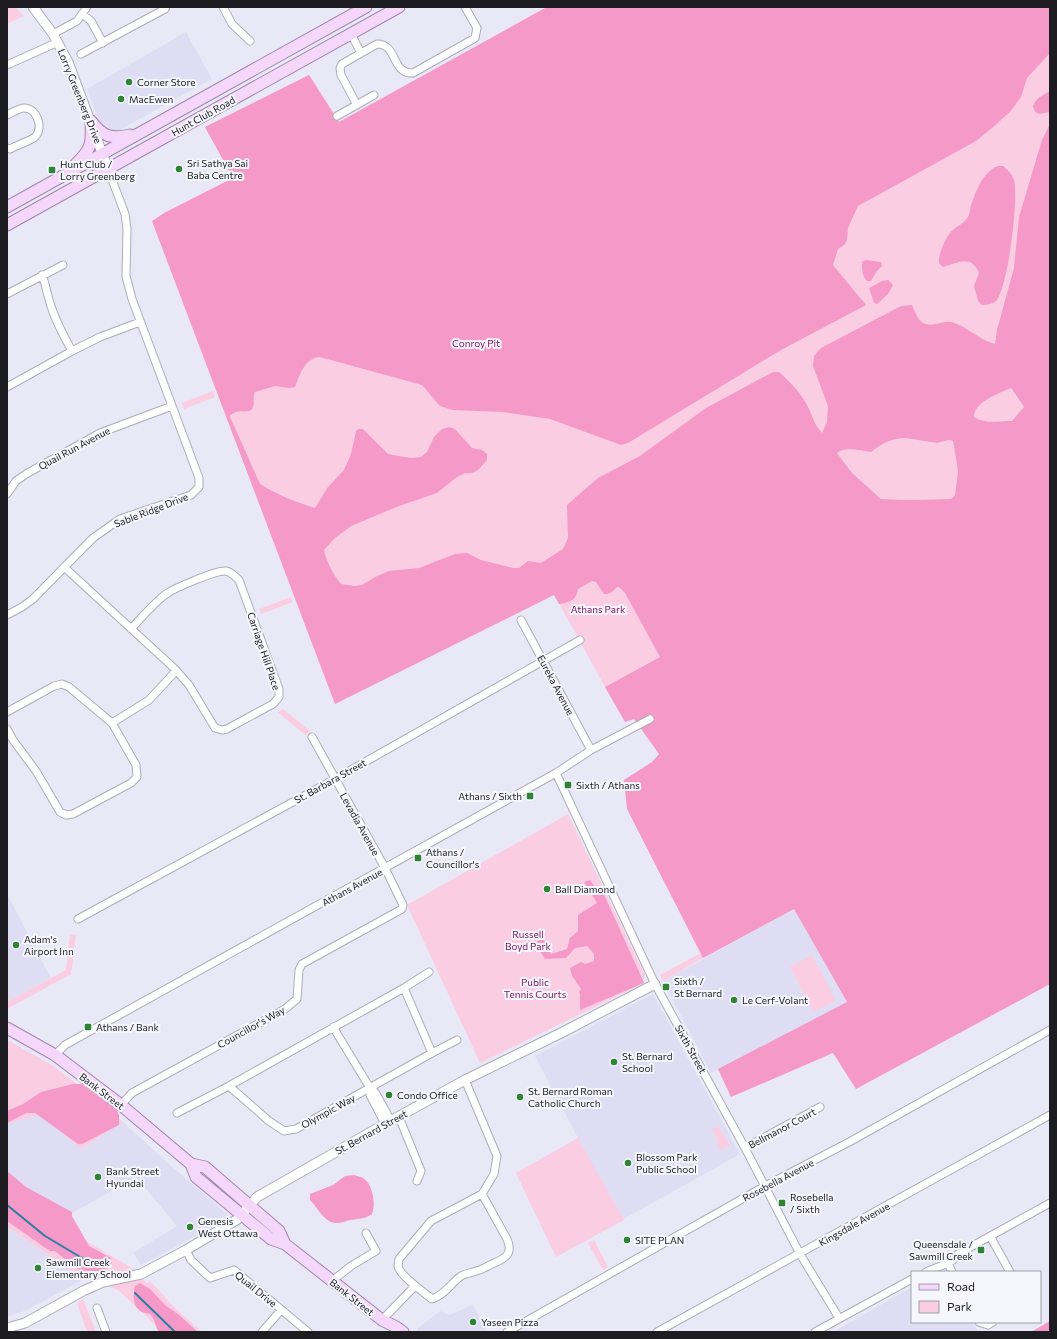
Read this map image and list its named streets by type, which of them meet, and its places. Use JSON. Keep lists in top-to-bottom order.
{
  "streets": {
    "main road": ["Hunt Club Road", "Bank Street"],
    "street": [
      "Lorry Greenberg Drive",
      "Quail Run Avenue",
      "Sable Ridge Drive",
      "Carriage Hill Place",
      "Eureka Avenue",
      "St. Barbara Street",
      "Levadia Avenue",
      "Athans Avenue",
      "Councillor's Way",
      "Sixth Street",
      "Olympic Way",
      "Bellmanor Court",
      "St. Bernard Street",
      "Rosebella Avenue",
      "Kingsdale Avenue",
      "Quail Drive"
    ]
  },
  "crossings": [
    ["Lorry Greenberg Drive", "Hunt Club Road"],
    ["Lorry Greenberg Drive", "Sable Ridge Drive"],
    ["Hunt Club Road", "Sable Ridge Drive"],
    ["Quail Run Avenue", "Sable Ridge Drive"],
    ["Sable Ridge Drive", "Carriage Hill Place"],
    ["Eureka Avenue", "St. Barbara Street"],
    ["Eureka Avenue", "Athans Avenue"],
    ["St. Barbara Street", "Levadia Avenue"],
    ["Levadia Avenue", "Athans Avenue"],
    ["Levadia Avenue", "Councillor's Way"],
    ["Athans Avenue", "Councillor's Way"],
    ["Athans Avenue", "Sixth Street"],
    ["Athans Avenue", "Bank Street"],
    ["Councillor's Way", "Bank Street"],
    ["Sixth Street", "Bellmanor Court"],
    ["Sixth Street", "St. Bernard Street"],
    ["Sixth Street", "Rosebella Avenue"],
    ["Sixth Street", "Kingsdale Avenue"],
    ["Bank Street", "St. Bernard Street"],
    ["St. Bernard Street", "Quail Drive"]
  ],
  "parks": [
    "Conroy Pit",
    "Athans Park",
    "Russell Boyd Park",
    "Public Tennis Courts"
  ],
  "places": {
    "other": [
      "Corner Store",
      "MacEwen",
      "Sri Sathya Sai Baba Centre",
      "Ball Diamond",
      "Adam's Airport Inn",
      "Le Cerf-Volant",
      "St. Bernard School",
      "Condo Office",
      "St. Bernard Roman Catholic Church",
      "Blossom Park Public School",
      "Bank Street Hyundai",
      "Genesis West Ottawa",
      "SITE PLAN",
      "Sawmill Creek Elementary School",
      "Yaseen Pizza"
    ],
    "transit": [
      "Hunt Club / Lorry Greenberg",
      "Sixth / Athans",
      "Athans / Sixth",
      "Athans / Councillor's",
      "Sixth / St Bernard",
      "Athans / Bank",
      "Rosebella / Sixth",
      "Queensdale / Sawmill Creek"
    ]
  },
  "legend": ["Road", "Park"]
}
